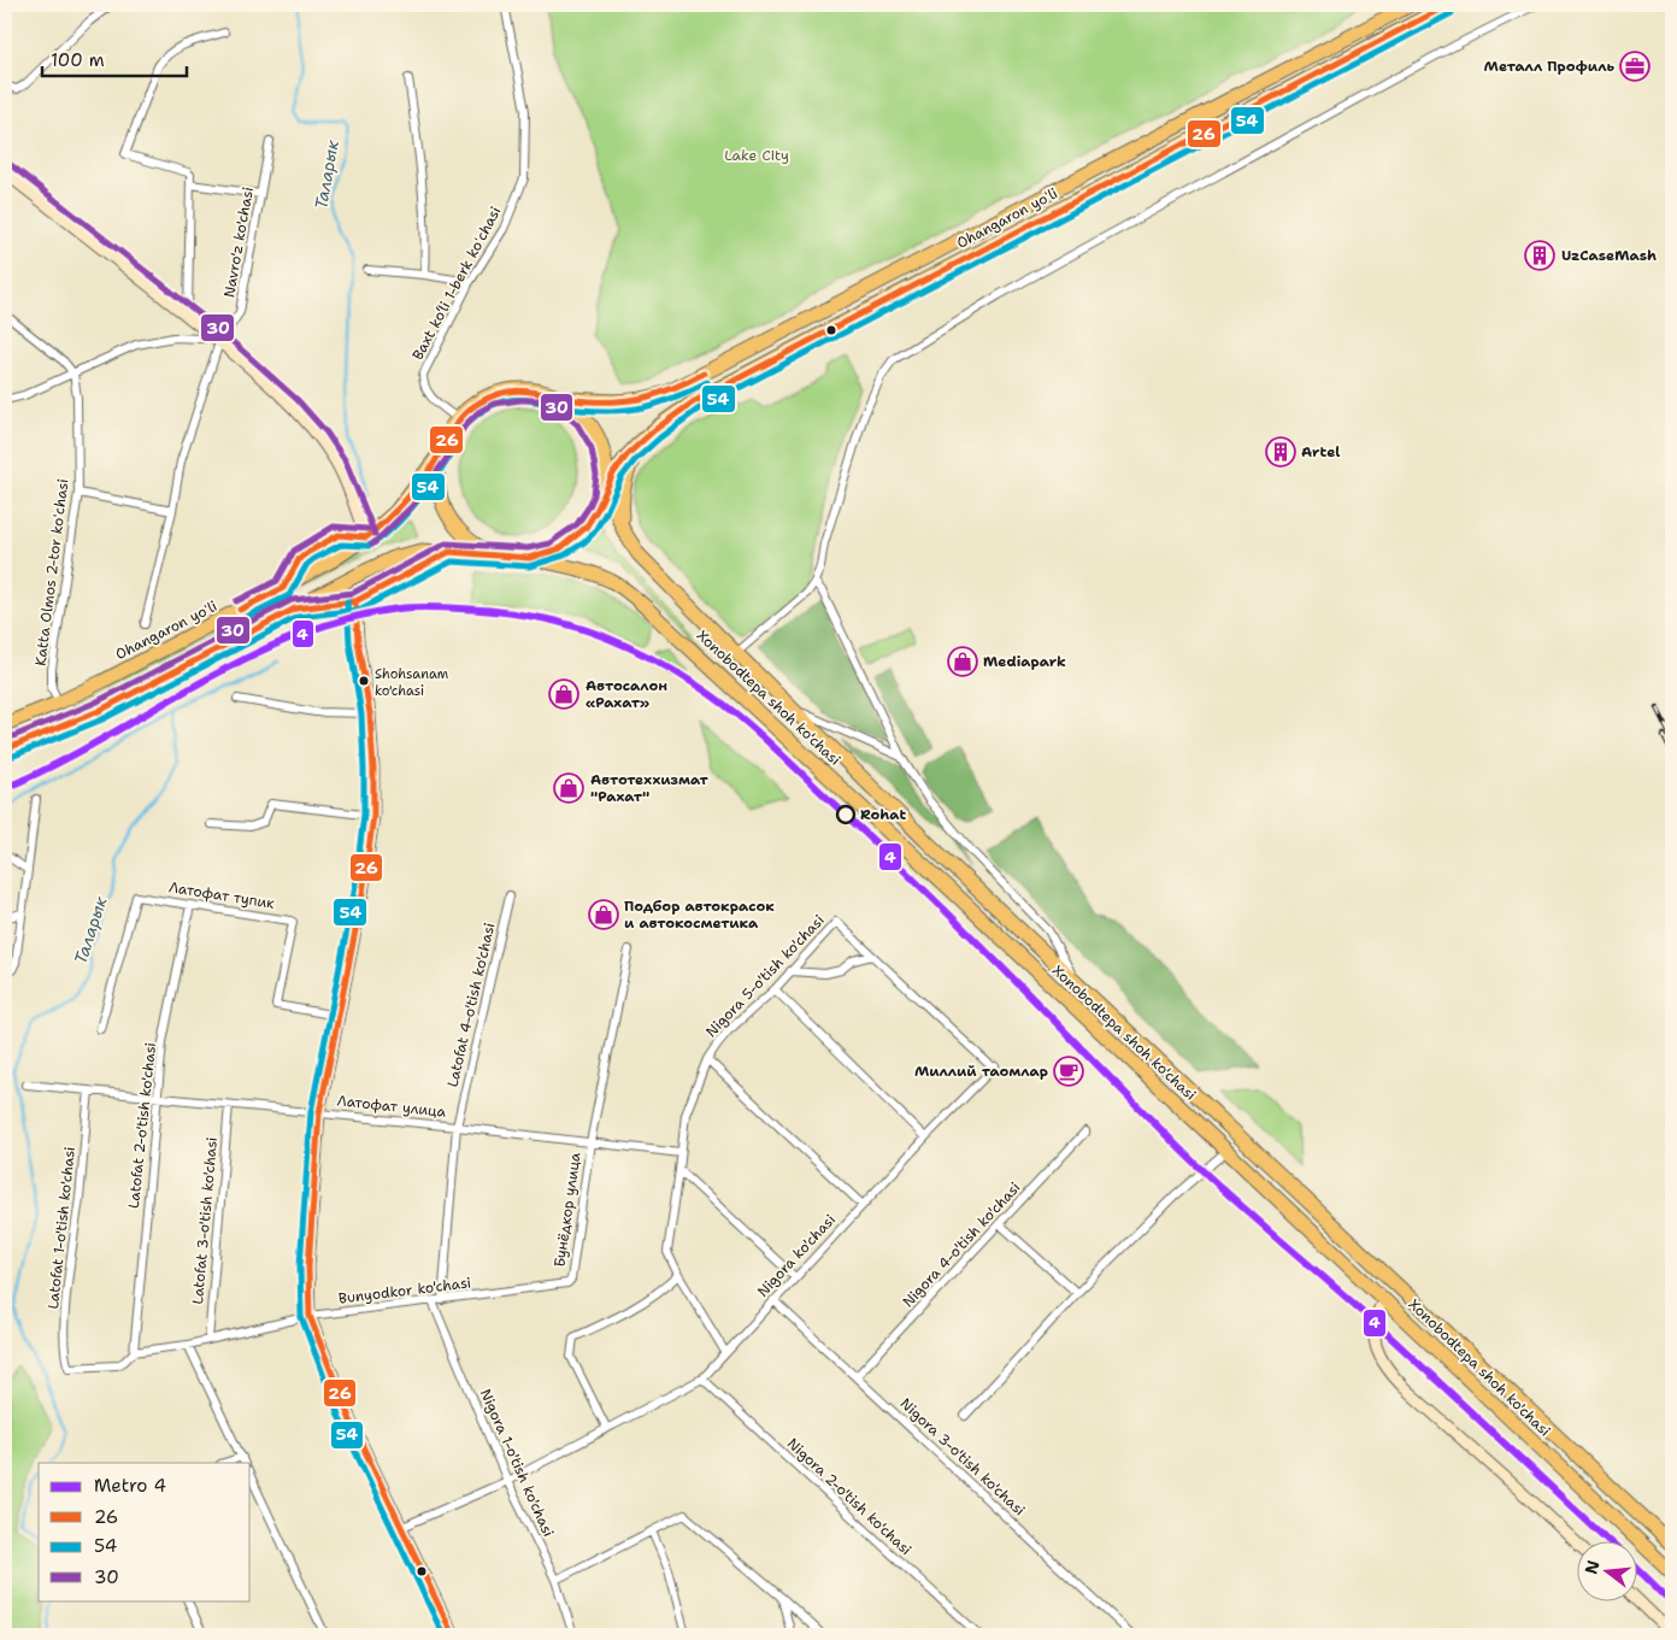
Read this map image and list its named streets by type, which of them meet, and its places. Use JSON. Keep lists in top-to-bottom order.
{
  "streets": {
    "highway": ["Ohangaron yoʻli", "Xonobodtepa shoh ko'chasi"],
    "street": [
      "Navro'z ko'chasi",
      "Baxt ko‘li 1-berk koʻchasi",
      "Katta Olmos 2-tor koʻchasi",
      "Латофат тупик",
      "Nigora 5-o'tish ko'chasi",
      "Latofat 4-o'tish ko'chasi",
      "Латофат улица",
      "Latofat 2-o'tish ko'chasi",
      "Бунёдкор улица",
      "Latofat 3-o'tish ko'chasi",
      "Latofat 1-o'tish ko'chasi",
      "Nigora 4-o'tish ko'chasi",
      "Nigora ko'chasi",
      "Bunyodkor ko'chasi",
      "Nigora 3-o'tish ko'chasi",
      "Nigora 1-o'tish ko'chasi",
      "Nigora 2-o'tish ko'chasi"
    ]
  },
  "crossings": [
    ["Ohangaron yoʻli", "Baxt ko‘li 1-berk koʻchasi"],
    ["Ohangaron yoʻli", "Katta Olmos 2-tor koʻchasi"],
    ["Ohangaron yoʻli", "Xonobodtepa shoh ko'chasi"],
    ["Baxt ko‘li 1-berk koʻchasi", "Xonobodtepa shoh ko'chasi"],
    ["Латофат тупик", "Latofat 2-o'tish ko'chasi"],
    ["Nigora 5-o'tish ko'chasi", "Латофат улица"],
    ["Nigora 5-o'tish ko'chasi", "Nigora ko'chasi"],
    ["Latofat 4-o'tish ko'chasi", "Латофат улица"],
    ["Latofat 4-o'tish ko'chasi", "Bunyodkor ko'chasi"],
    ["Латофат улица", "Latofat 2-o'tish ko'chasi"],
    ["Латофат улица", "Бунёдкор улица"],
    ["Латофат улица", "Latofat 3-o'tish ko'chasi"],
    ["Латофат улица", "Latofat 1-o'tish ko'chasi"],
    ["Latofat 2-o'tish ko'chasi", "Bunyodkor ko'chasi"],
    ["Бунёдкор улица", "Bunyodkor ko'chasi"],
    ["Latofat 3-o'tish ko'chasi", "Bunyodkor ko'chasi"],
    ["Latofat 1-o'tish ko'chasi", "Bunyodkor ko'chasi"],
    ["Nigora 4-o'tish ko'chasi", "Nigora 3-o'tish ko'chasi"],
    ["Nigora ko'chasi", "Nigora 3-o'tish ko'chasi"],
    ["Nigora ko'chasi", "Nigora 1-o'tish ko'chasi"],
    ["Nigora ko'chasi", "Nigora 2-o'tish ko'chasi"],
    ["Bunyodkor ko'chasi", "Nigora 1-o'tish ko'chasi"]
  ],
  "water": ["Таларык"],
  "parks": ["Lake City"],
  "places": {
    "office": ["Металл Профиль"],
    "building": ["UzCaseMash", "Artel"],
    "shop": [
      "Mediapark",
      "Автосалон «Рахат»",
      "Автотеххизмат \"Рахат\"",
      "Подбор автокрасок и автокосметика"
    ],
    "other": ["Shohsanam ko'chasi", "Rohat"],
    "cafe": ["Миллий таомлар"]
  },
  "lines": [
    "transit line 26",
    "transit line 54",
    "transit line 30",
    "metro line 4"
  ],
  "legend": [
    "Metro 4",
    "26",
    "54",
    "30"
  ],
  "scale_bar": "100 m",
  "north": "left"
}
